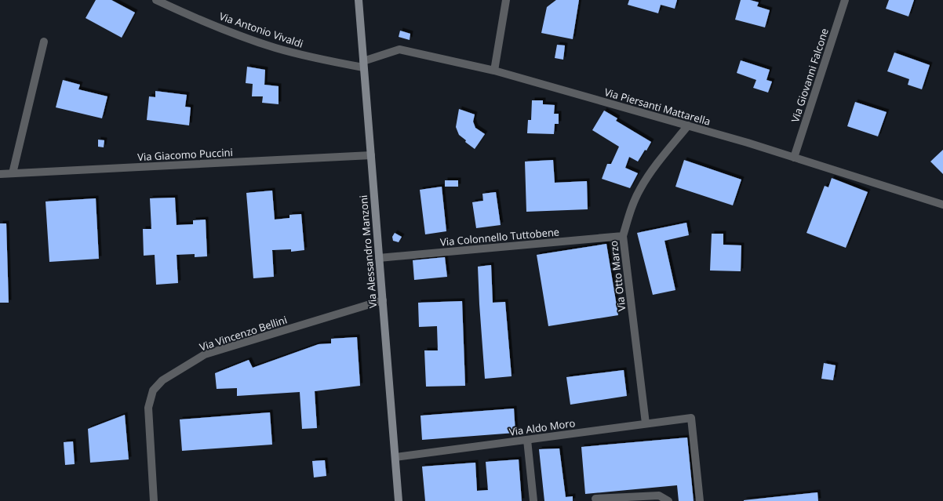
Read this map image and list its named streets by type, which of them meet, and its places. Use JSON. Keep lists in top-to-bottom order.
{
  "streets": {
    "main road": ["Via Alessandro Manzoni"],
    "street": [
      "Via Antonio Vivaldi",
      "Via Giovanni Falcone",
      "Via Piersanti Mattarella",
      "Via Giacomo Puccini",
      "Via Colonnello Tuttobene",
      "Via Otto Marzo",
      "Via Vincenzo Bellini",
      "Via Aldo Moro"
    ]
  },
  "crossings": [
    ["Via Antonio Vivaldi", "Via Piersanti Mattarella"],
    ["Via Antonio Vivaldi", "Via Alessandro Manzoni"],
    ["Via Giovanni Falcone", "Via Piersanti Mattarella"],
    ["Via Piersanti Mattarella", "Via Alessandro Manzoni"],
    ["Via Piersanti Mattarella", "Via Otto Marzo"],
    ["Via Giacomo Puccini", "Via Alessandro Manzoni"],
    ["Via Colonnello Tuttobene", "Via Alessandro Manzoni"],
    ["Via Colonnello Tuttobene", "Via Otto Marzo"],
    ["Via Alessandro Manzoni", "Via Vincenzo Bellini"],
    ["Via Alessandro Manzoni", "Via Aldo Moro"],
    ["Via Otto Marzo", "Via Aldo Moro"]
  ]
}
